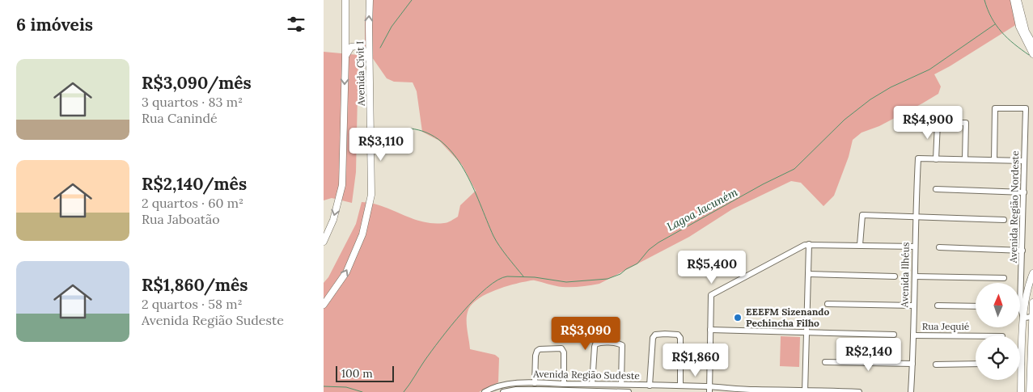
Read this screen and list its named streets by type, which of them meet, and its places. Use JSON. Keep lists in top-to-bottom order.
{
  "streets": {
    "main road": ["Avenida Civit I"],
    "street": [
      "Avenida Região Nordeste",
      "Avenida Ilhéus",
      "Rua Jequié",
      "Avenida Região Sudeste"
    ]
  },
  "crossings": [
    ["Avenida Ilhéus", "Rua Jequié"]
  ],
  "water": ["Lagoa Jacuném"],
  "places": ["EEEFM Sizenando Pechincha Filho"],
  "scale_bar": "100 m",
  "north": "top",
  "page": {
    "heading": "6 imóveis",
    "list": [
      {
        "name": "R$3,090/mês",
        "note": "3 quartos · 83 m² · Rua Canindé"
      },
      {
        "name": "R$2,140/mês",
        "note": "2 quartos · 60 m² · Rua Jaboatão"
      },
      {
        "name": "R$1,860/mês",
        "note": "2 quartos · 58 m² · Avenida Região Sudeste"
      }
    ],
    "price": [
      "R$4,900",
      "R$3,110",
      "R$5,400",
      "R$3,090",
      "R$2,140",
      "R$1,860"
    ],
    "scale": "100 m"
  }
}
